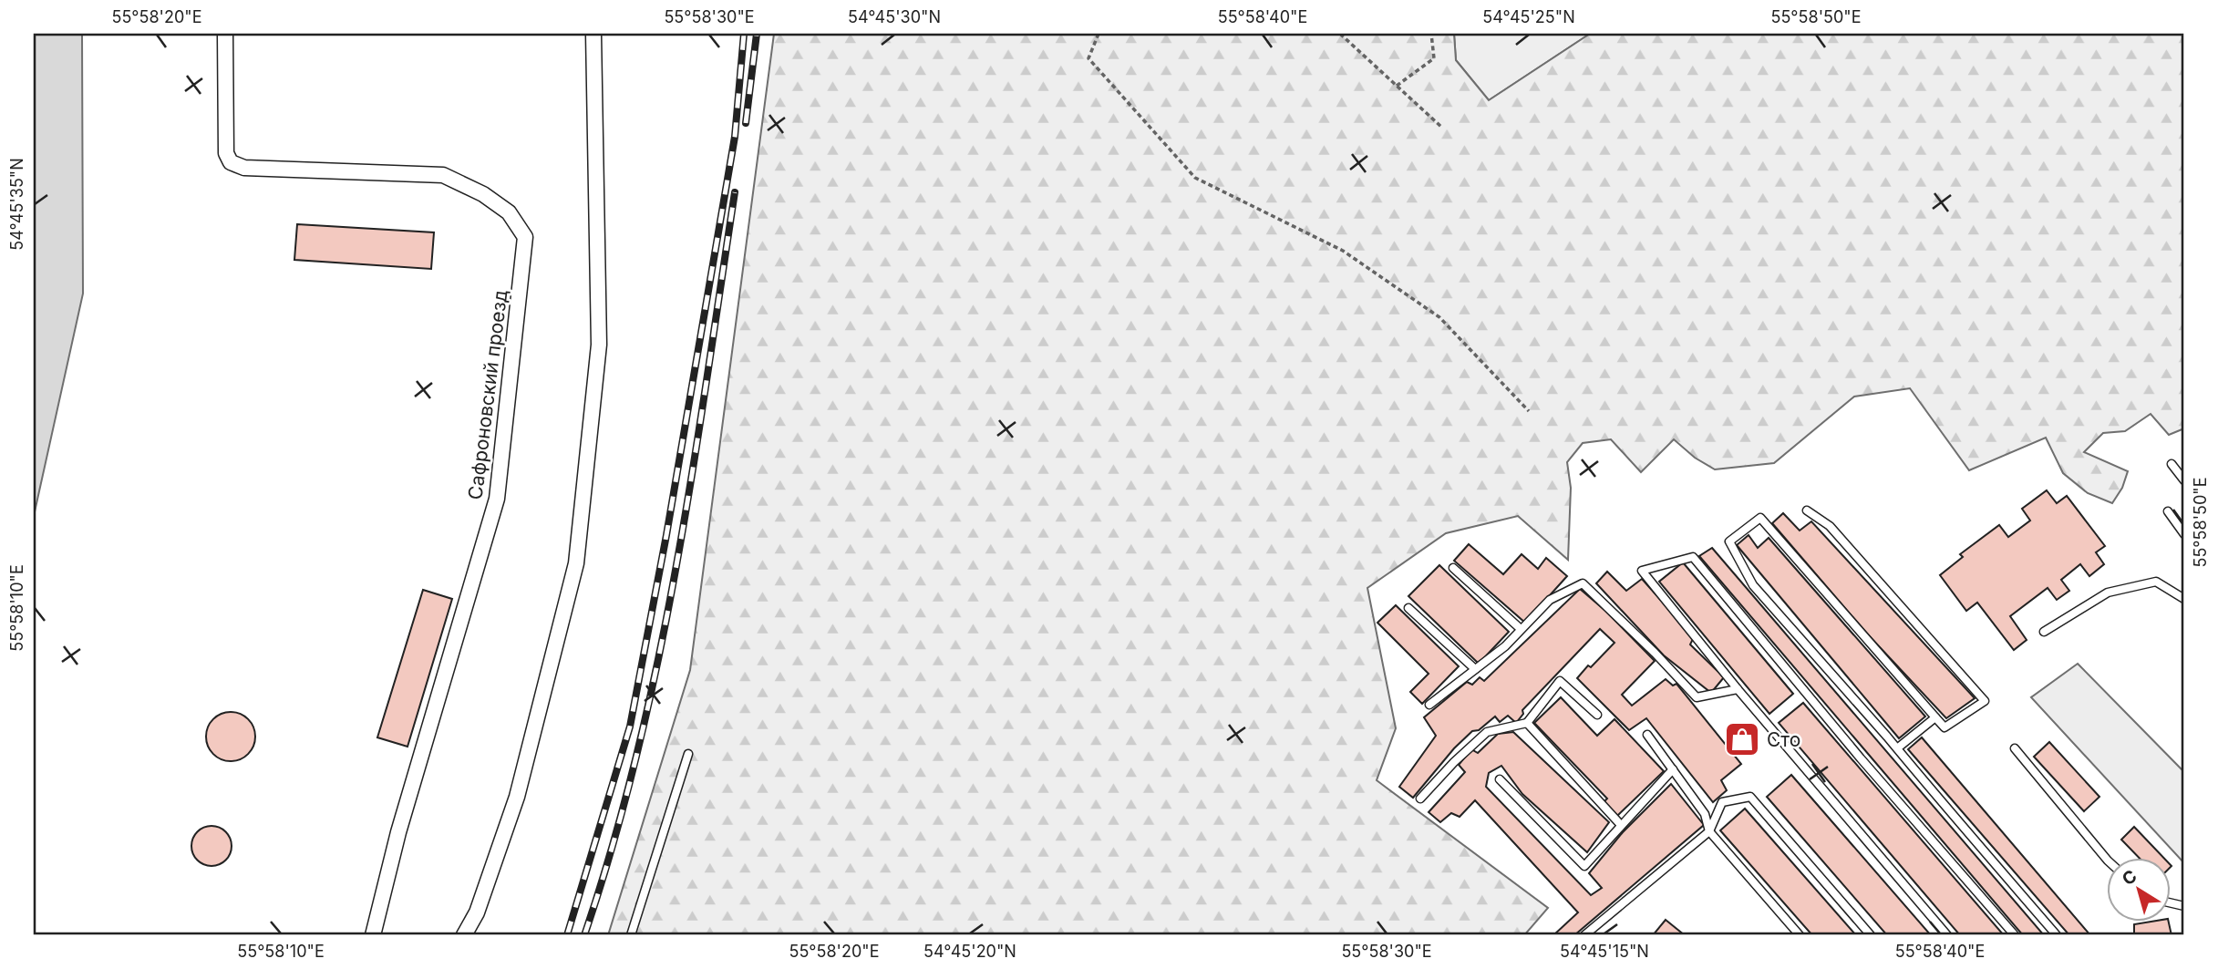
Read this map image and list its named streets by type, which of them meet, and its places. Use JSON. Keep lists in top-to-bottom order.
{
  "streets": {
    "street": ["Сафроновский проезд"]
  },
  "places": {
    "shop": ["Сто"]
  },
  "north": "top left",
  "coordinates": [
    "55°58'20\"E",
    "55°58'30\"E",
    "54°45'30\"N",
    "55°58'40\"E",
    "54°45'25\"N",
    "55°58'50\"E",
    "54°45'35\"N",
    "55°58'10\"E",
    "54°45'20\"N",
    "54°45'15\"N"
  ]
}
